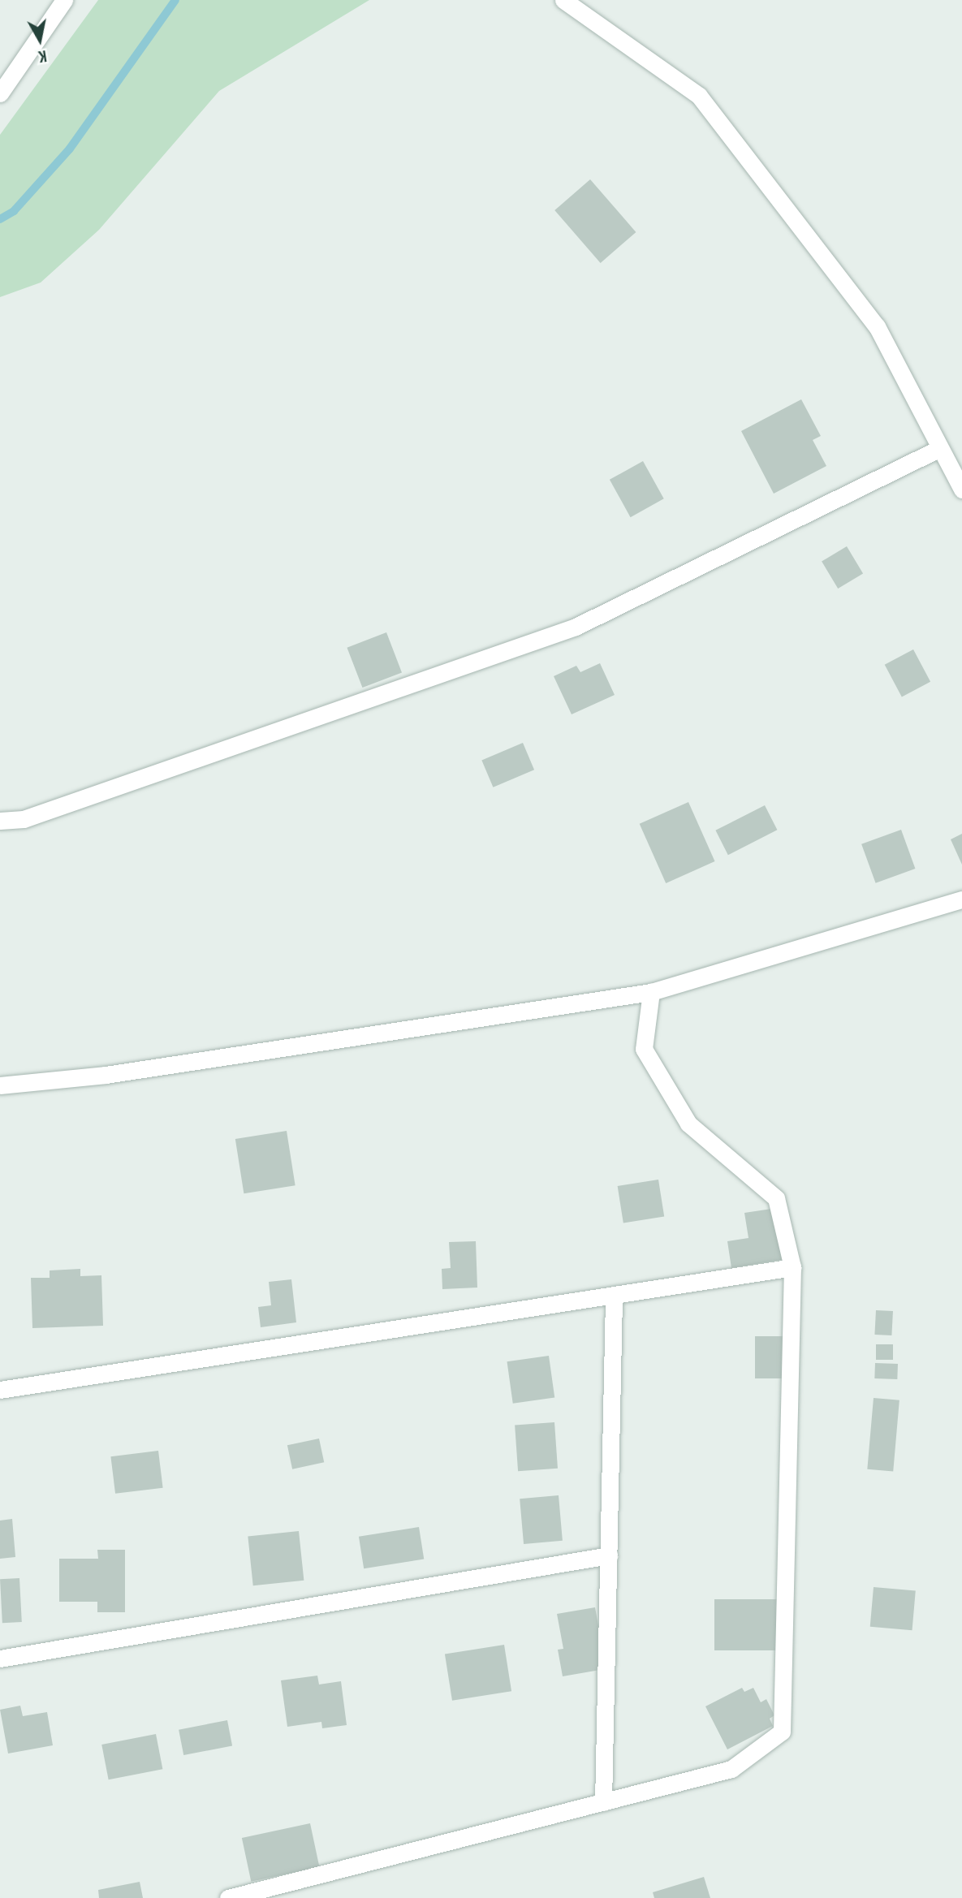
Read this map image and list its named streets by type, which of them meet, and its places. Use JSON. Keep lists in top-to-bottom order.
{
  "north": "bottom"
}
